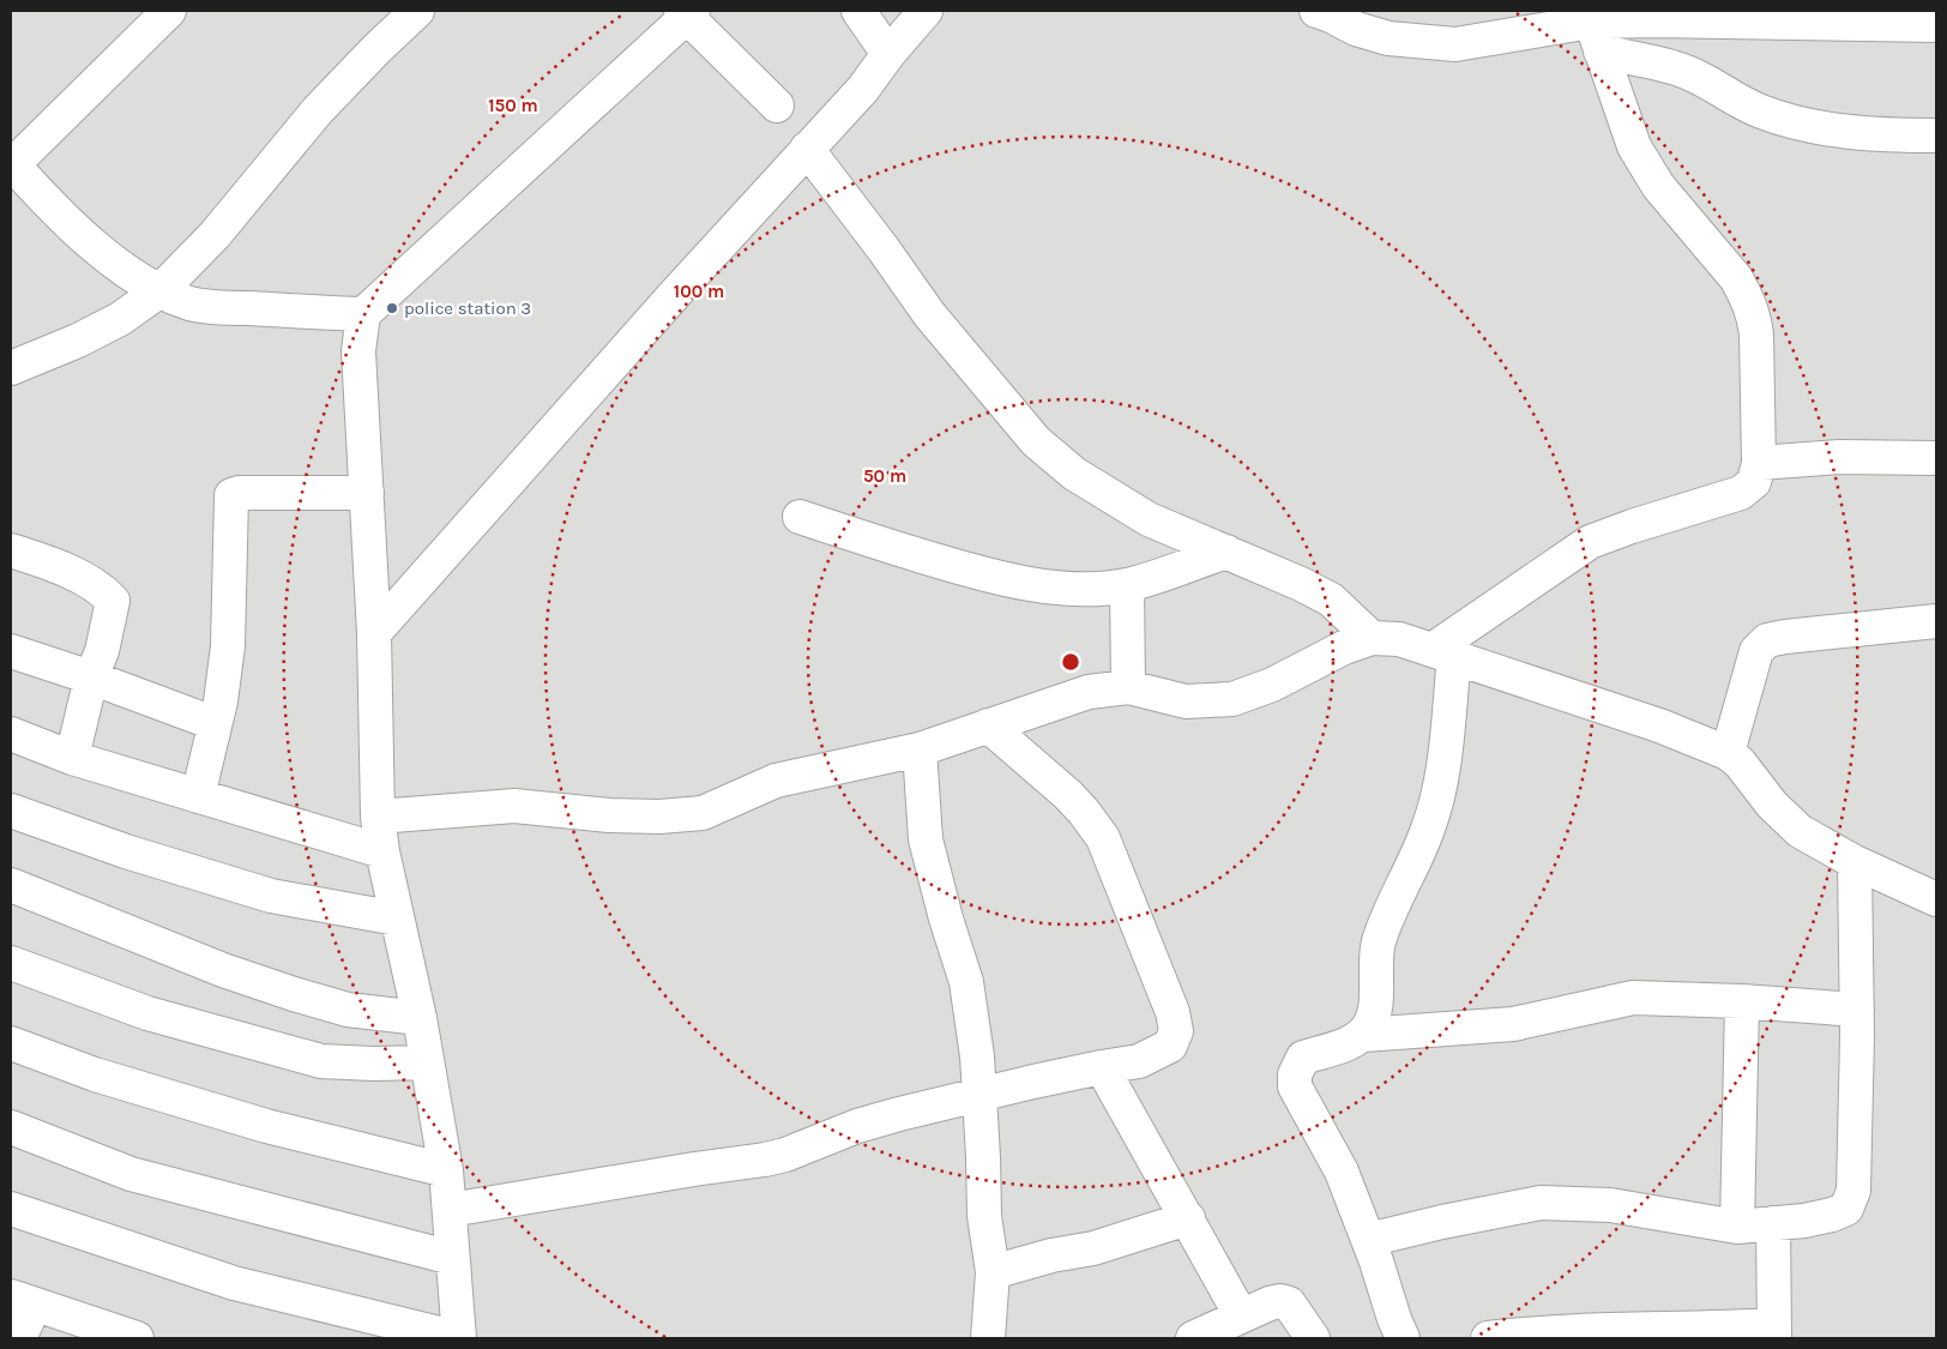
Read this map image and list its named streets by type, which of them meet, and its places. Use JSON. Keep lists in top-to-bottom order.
{
  "places": ["police station 3"],
  "rings": ["150 m", "100 m", "50 m"]
}
